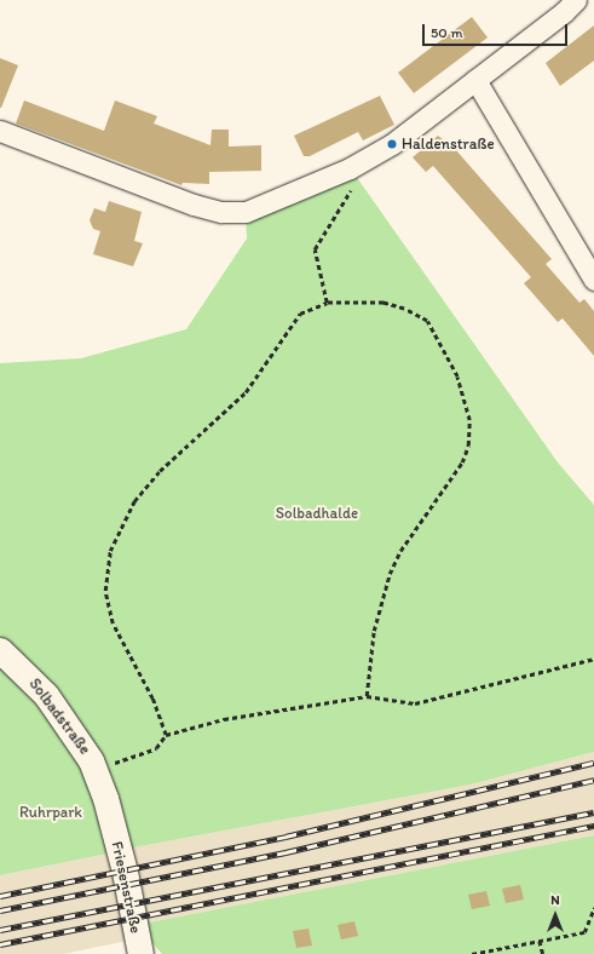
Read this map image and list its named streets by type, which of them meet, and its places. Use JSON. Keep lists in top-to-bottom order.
{
  "streets": {
    "street": ["Solbadstraße", "Friesenstraße"]
  },
  "crossings": [
    ["Solbadstraße", "Friesenstraße"]
  ],
  "parks": ["Solbadhalde", "Ruhrpark"],
  "places": ["Haldenstraße"],
  "scale_bar": "50 m",
  "north": "top"
}
